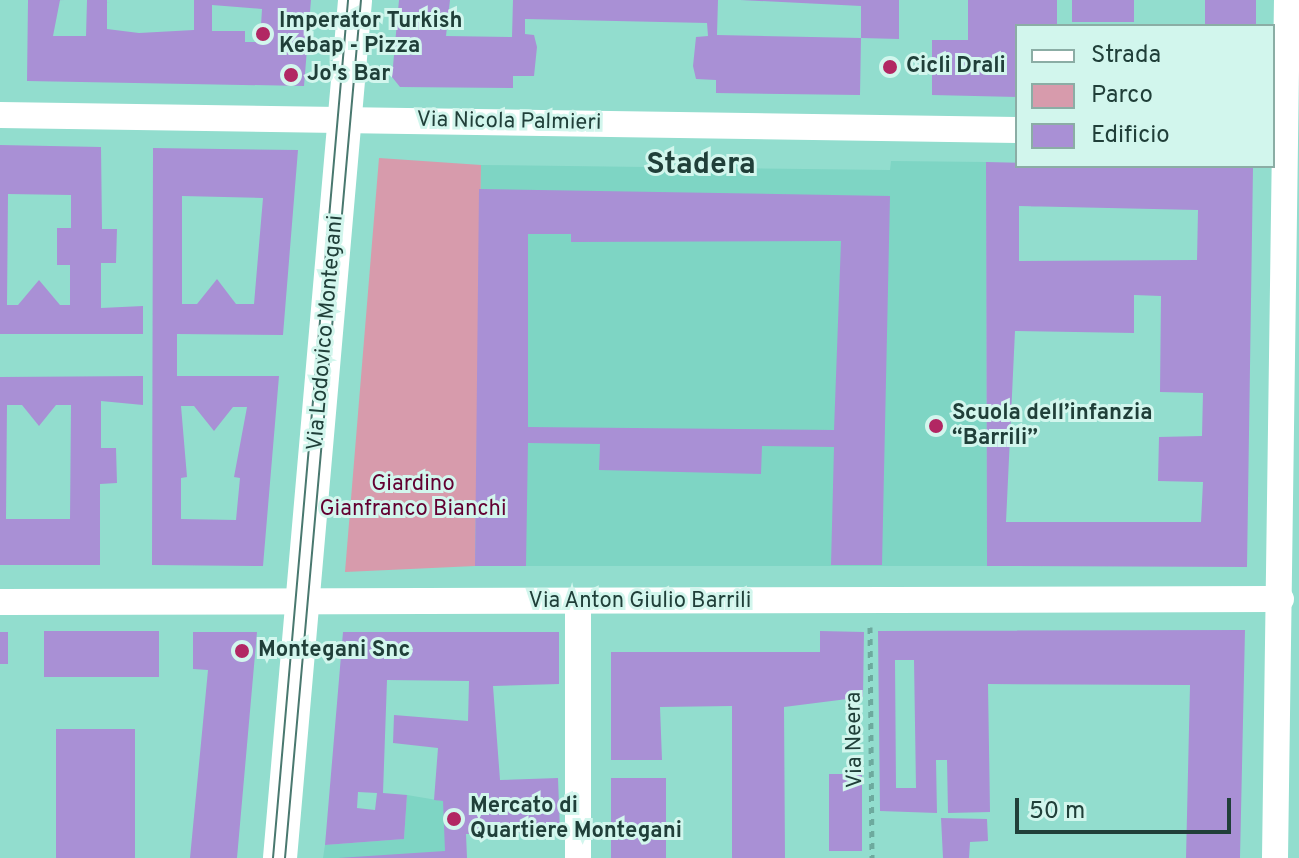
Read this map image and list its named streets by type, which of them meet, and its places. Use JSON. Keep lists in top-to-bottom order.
{
  "streets": {
    "street": ["Via Nicola Palmieri", "Via Lodovico Montegani", "Via Anton Giulio Barrili"],
    "path": ["Via Neera"]
  },
  "crossings": [
    ["Via Nicola Palmieri", "Via Lodovico Montegani"],
    ["Via Lodovico Montegani", "Via Anton Giulio Barrili"]
  ],
  "districts": ["Stadera"],
  "parks": ["Giardino Gianfranco Bianchi"],
  "places": [
    "Imperator Turkish Kebap - Pizza",
    "Cicli Drali",
    "Jo's Bar",
    "Scuola dell’infanzia “Barrili”",
    "Montegani Snc",
    "Mercato di Quartiere Montegani"
  ],
  "legend": ["Strada", "Parco", "Edificio"],
  "scale_bar": "50 m"
}
